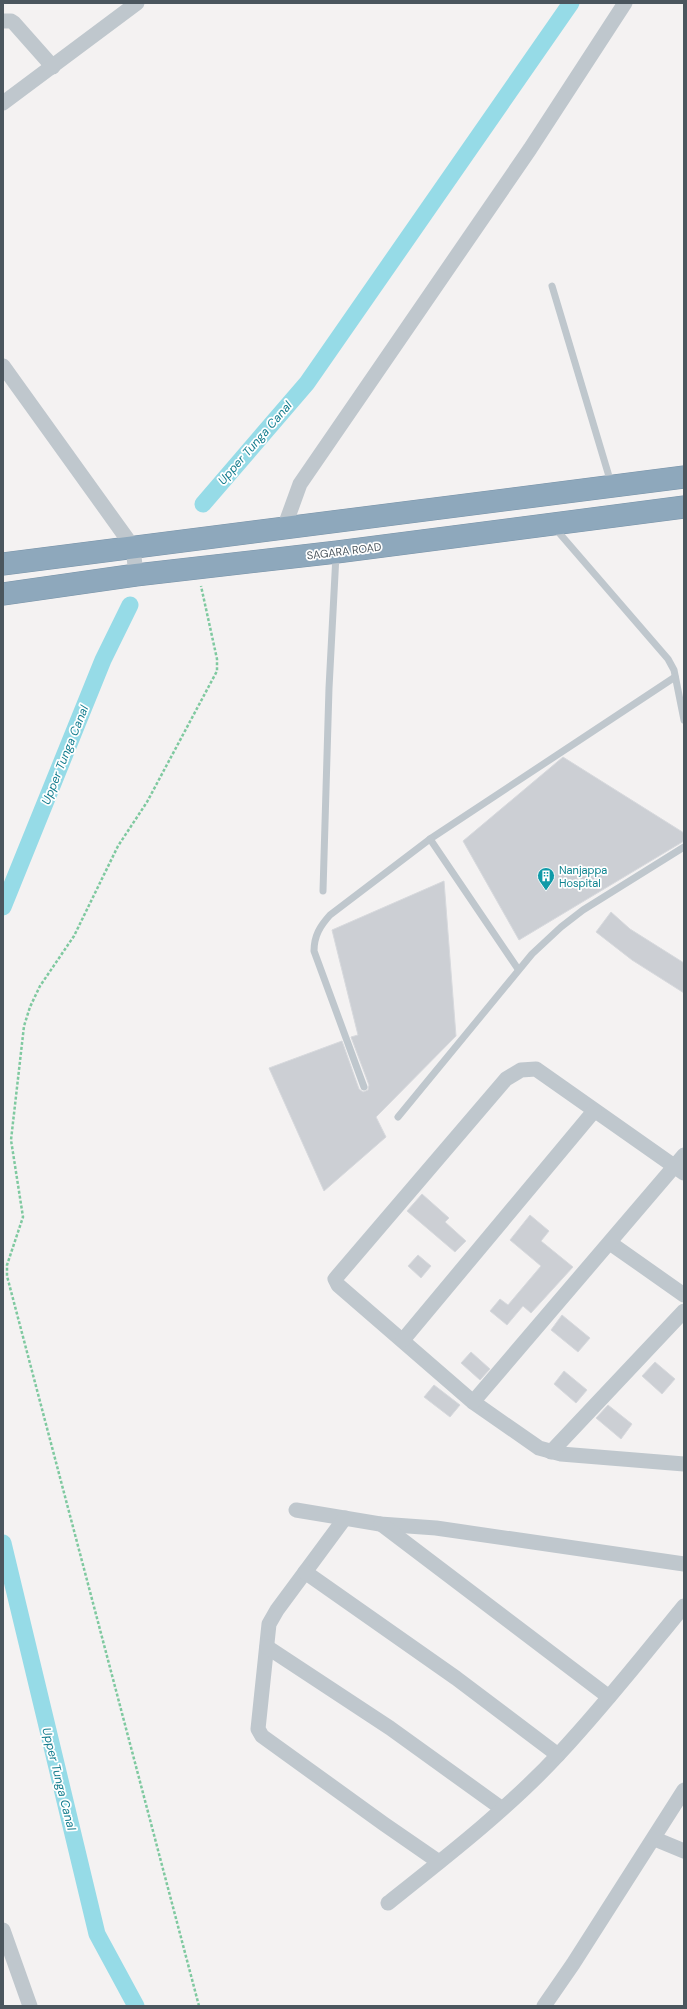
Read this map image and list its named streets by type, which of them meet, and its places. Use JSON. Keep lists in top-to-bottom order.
{
  "streets": {
    "highway": ["SAGARA ROAD"]
  },
  "water": ["Upper Tunga Canal"],
  "places": {
    "building": ["Nanjappa Hospital"]
  }
}
